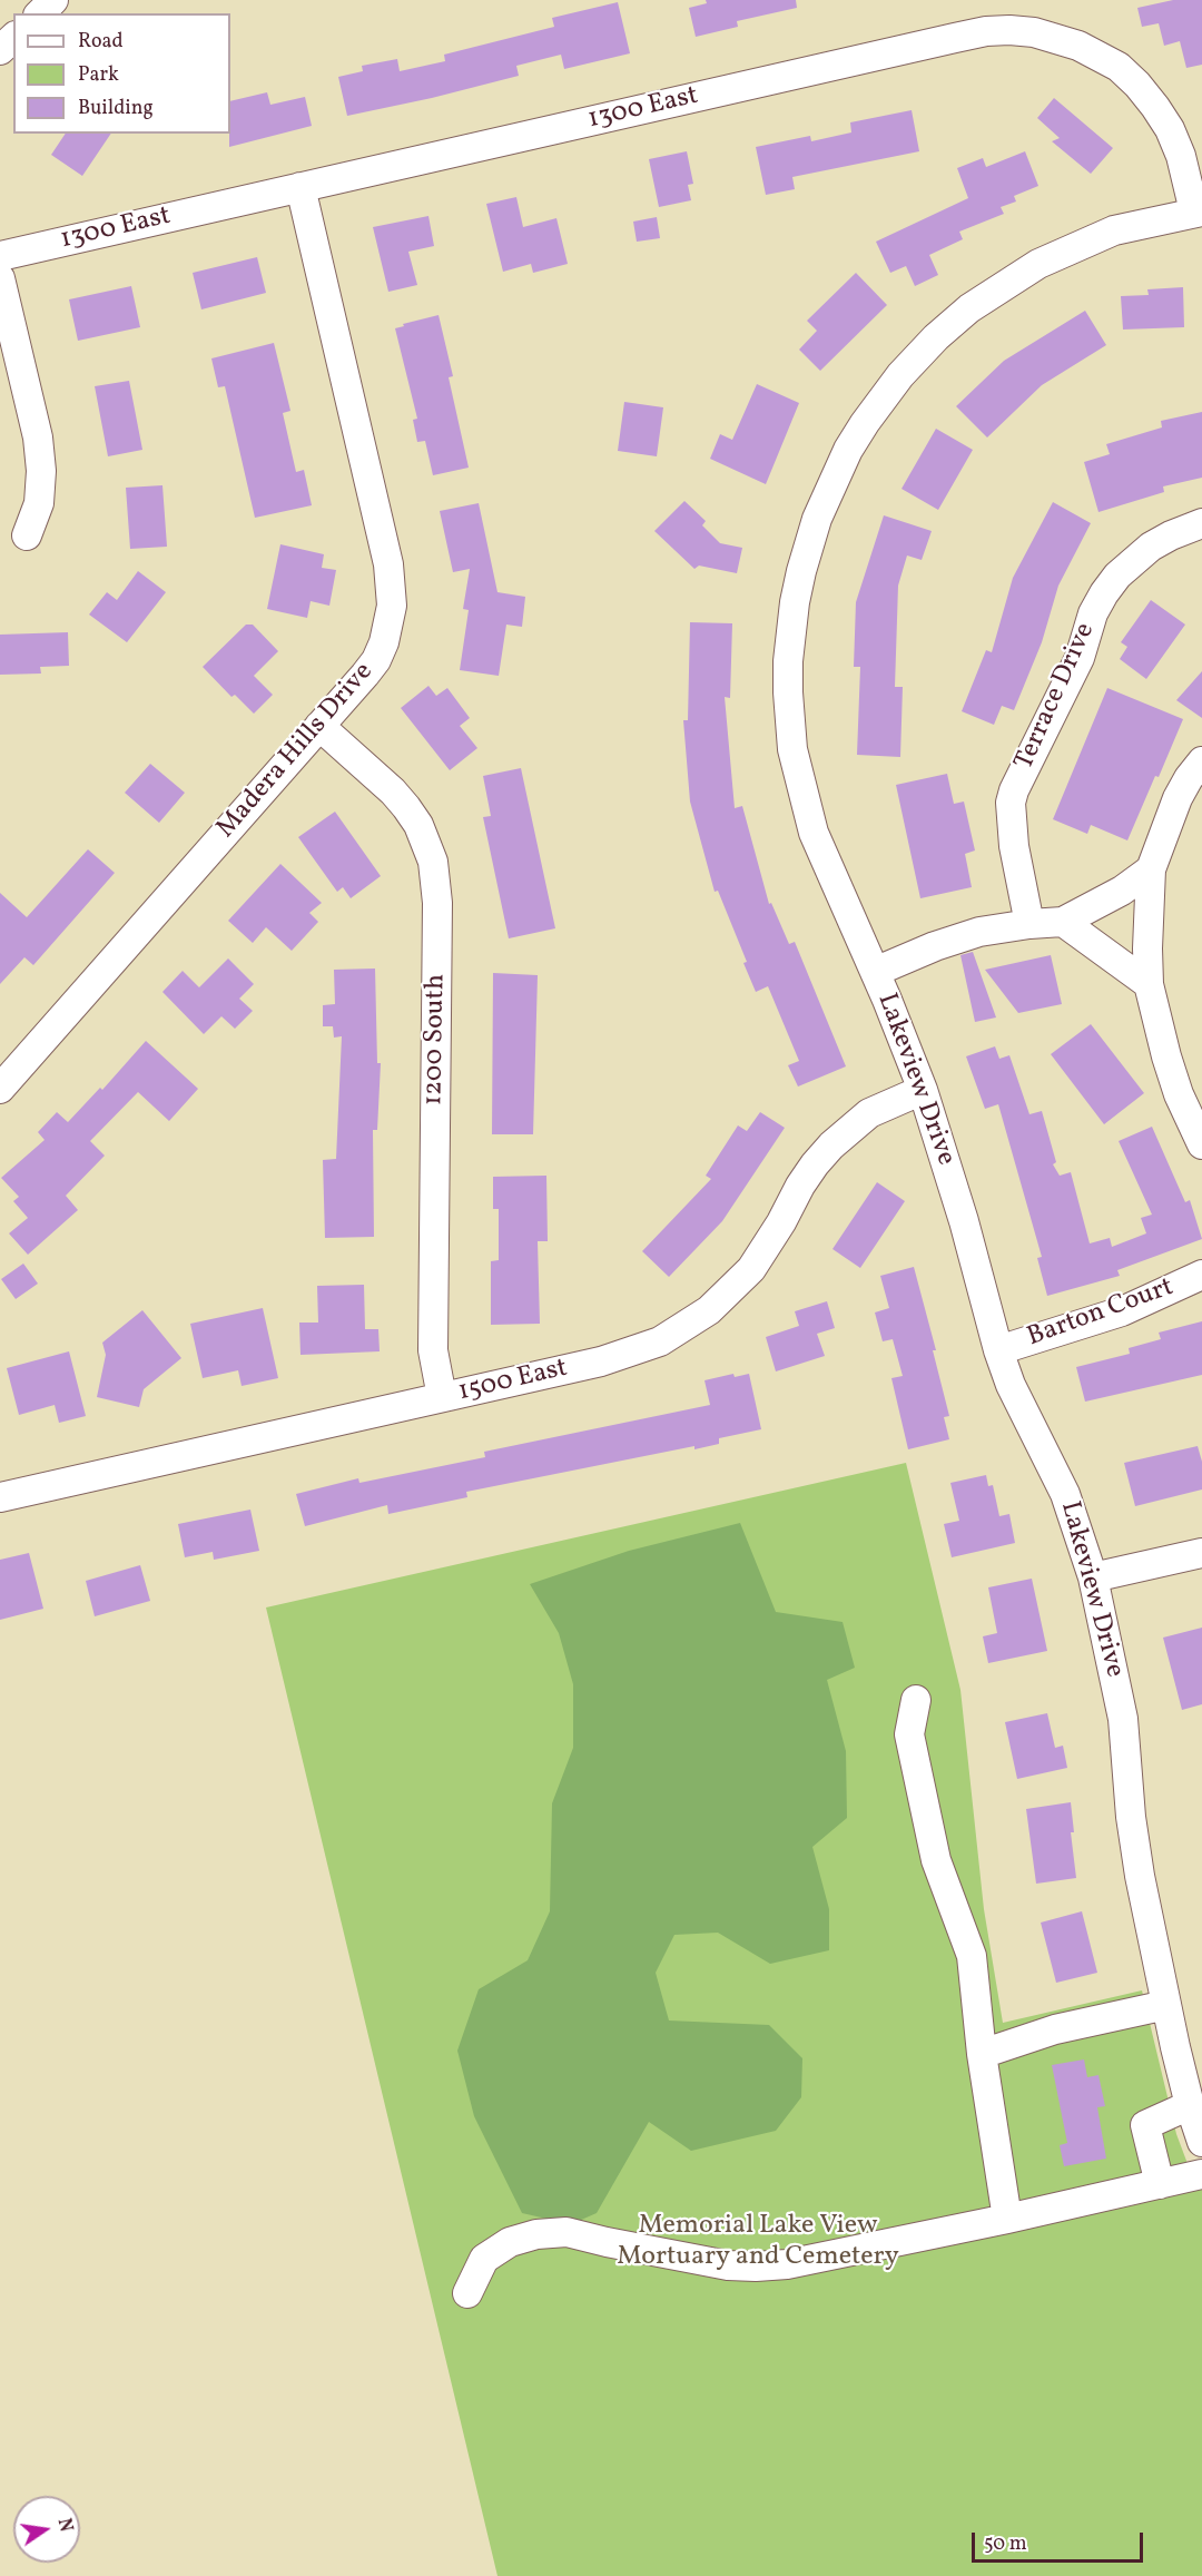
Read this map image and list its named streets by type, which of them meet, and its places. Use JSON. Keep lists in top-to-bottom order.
{
  "streets": {
    "street": [
      "1300 East",
      "Terrace Drive",
      "Madera Hills Drive",
      "1200 South",
      "Lakeview Drive",
      "Barton Court",
      "1500 East"
    ]
  },
  "crossings": [
    ["1300 East", "Madera Hills Drive"],
    ["1300 East", "Lakeview Drive"],
    ["Madera Hills Drive", "1200 South"],
    ["1200 South", "1500 East"],
    ["Lakeview Drive", "Barton Court"],
    ["Lakeview Drive", "1500 East"]
  ],
  "parks": ["Memorial Lake View Mortuary and Cemetery"],
  "legend": ["Road", "Park", "Building"],
  "scale_bar": "50 m",
  "north": "right"
}
